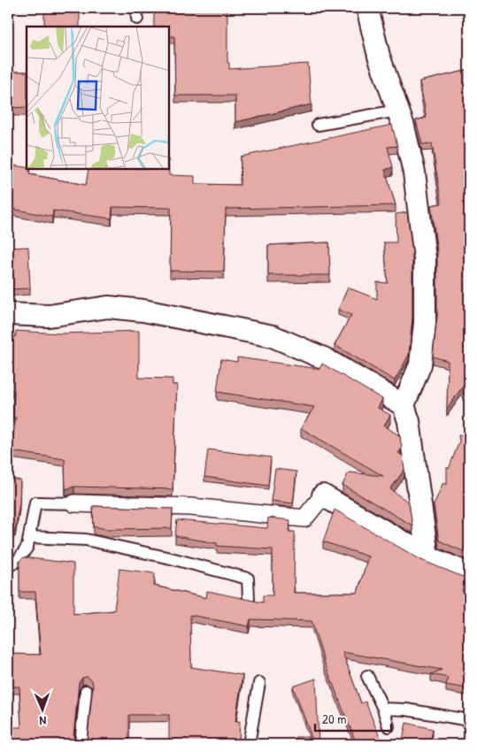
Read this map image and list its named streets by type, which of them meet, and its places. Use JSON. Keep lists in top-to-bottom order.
{
  "scale_bar": "20 m",
  "north": "bottom"
}
